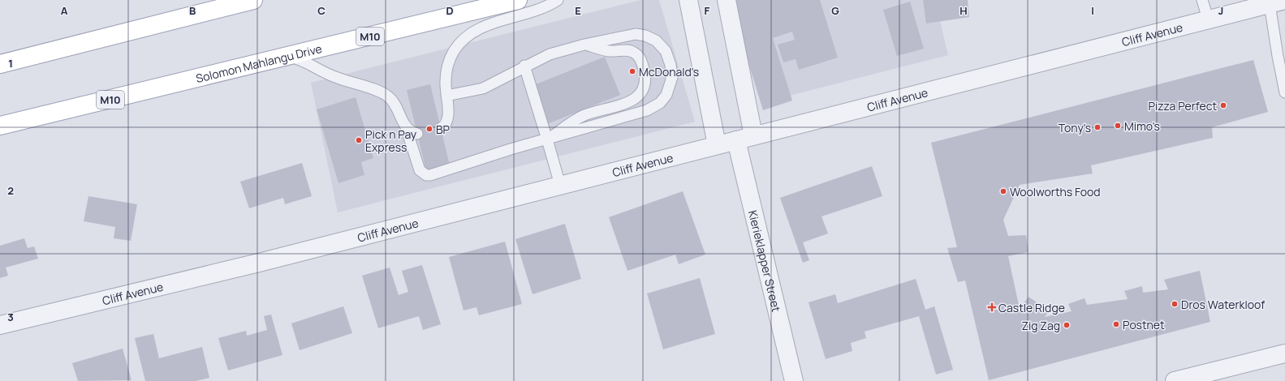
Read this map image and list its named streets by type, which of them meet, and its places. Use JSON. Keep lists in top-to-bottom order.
{
  "streets": {
    "main road": ["M10", "Solomon Mahlangu Drive"],
    "street": ["Cliff Avenue", "Kierieklapper Street"]
  },
  "crossings": [
    ["Cliff Avenue", "Kierieklapper Street"]
  ],
  "places": {
    "other": [
      "McDonald's",
      "Pizza Perfect",
      "Mimo's",
      "Tony's",
      "BP",
      "Pick n Pay Express",
      "Woolworths Food",
      "Dros Waterkloof",
      "Postnet",
      "Zig Zag"
    ],
    "health": ["Castle Ridge"]
  },
  "grid": {
    "columns": [
      "A",
      "B",
      "C",
      "D",
      "E",
      "F",
      "G",
      "H",
      "I",
      "J"
    ],
    "rows": ["1", "2", "3"]
  }
}
